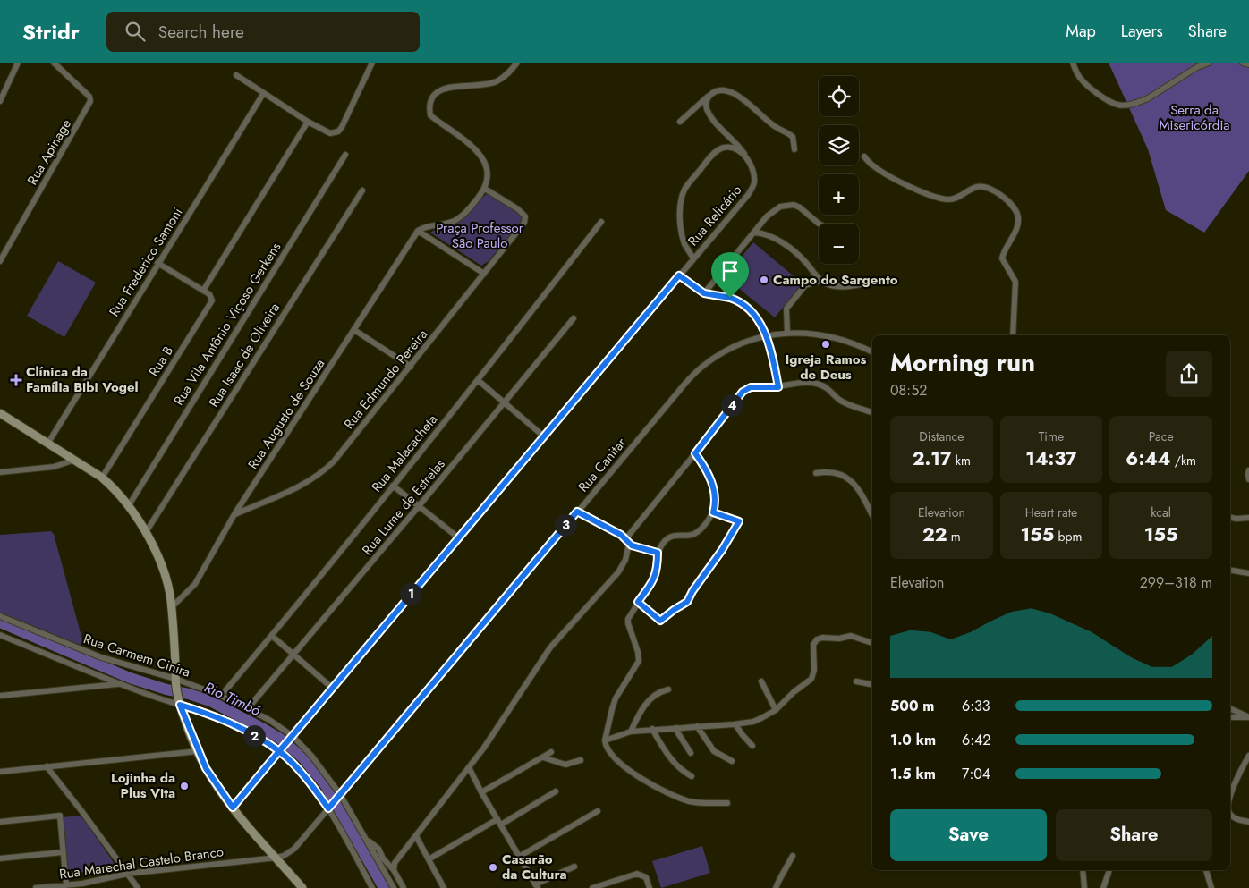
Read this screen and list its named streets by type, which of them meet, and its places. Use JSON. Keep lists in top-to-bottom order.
{
  "streets": {
    "street": [
      "Rua Apinage",
      "Rua Relicário",
      "Rua Frederico Santoni",
      "Rua Vila Antônio Viçoso Gerkens",
      "Rua Isaac de Oliveira",
      "Rua B",
      "Rua Edmundo Pereira",
      "Rua Augusto de Souza",
      "Rua Malacacheta",
      "Rua Canitar",
      "Rua Lume de Estrelas",
      "Rua Carmem Cinira",
      "Rua Marechal Castelo Branco"
    ]
  },
  "crossings": [
    ["Rua Relicário", "Rua Carmem Cinira"],
    ["Rua Edmundo Pereira", "Rua Augusto de Souza"],
    ["Rua Malacacheta", "Rua Carmem Cinira"],
    ["Rua Canitar", "Rua Carmem Cinira"],
    ["Rua Canitar", "Rua Marechal Castelo Branco"],
    ["Rua Lume de Estrelas", "Rua Carmem Cinira"]
  ],
  "water": ["Rio Timbó"],
  "parks": ["Serra da Misericórdia", "Praça Professor São Paulo"],
  "places": {
    "other": [
      "Campo do Sargento",
      "Igreja Ramos de Deus",
      "Lojinha da Plus Vita",
      "Casarão da Cultura"
    ],
    "health": ["Clínica da Família Bibi Vogel"]
  },
  "page": {
    "header": "Stridr",
    "search": "Search here",
    "nav": ["Map", "Layers", "Share"],
    "map_buttons": ["+", "−"],
    "heading": ["Morning run", "08:52"],
    "pins": [
      "4",
      "3",
      "1",
      "2"
    ],
    "stats": [
      ["Distance", "2.17 km"],
      ["Time", "14:37"],
      ["Pace", "6:44 /km"],
      ["Elevation", "22 m"],
      ["Heart rate", "155 bpm"],
      ["kcal", "155"]
    ],
    "chart": ["Elevation", "299–318 m"],
    "list": [
      {
        "name": "500 m",
        "note": "6:33"
      },
      {
        "name": "1.0 km",
        "note": "6:42"
      },
      {
        "name": "1.5 km",
        "note": "7:04"
      }
    ],
    "buttons": ["Save", "Share"]
  }
}
